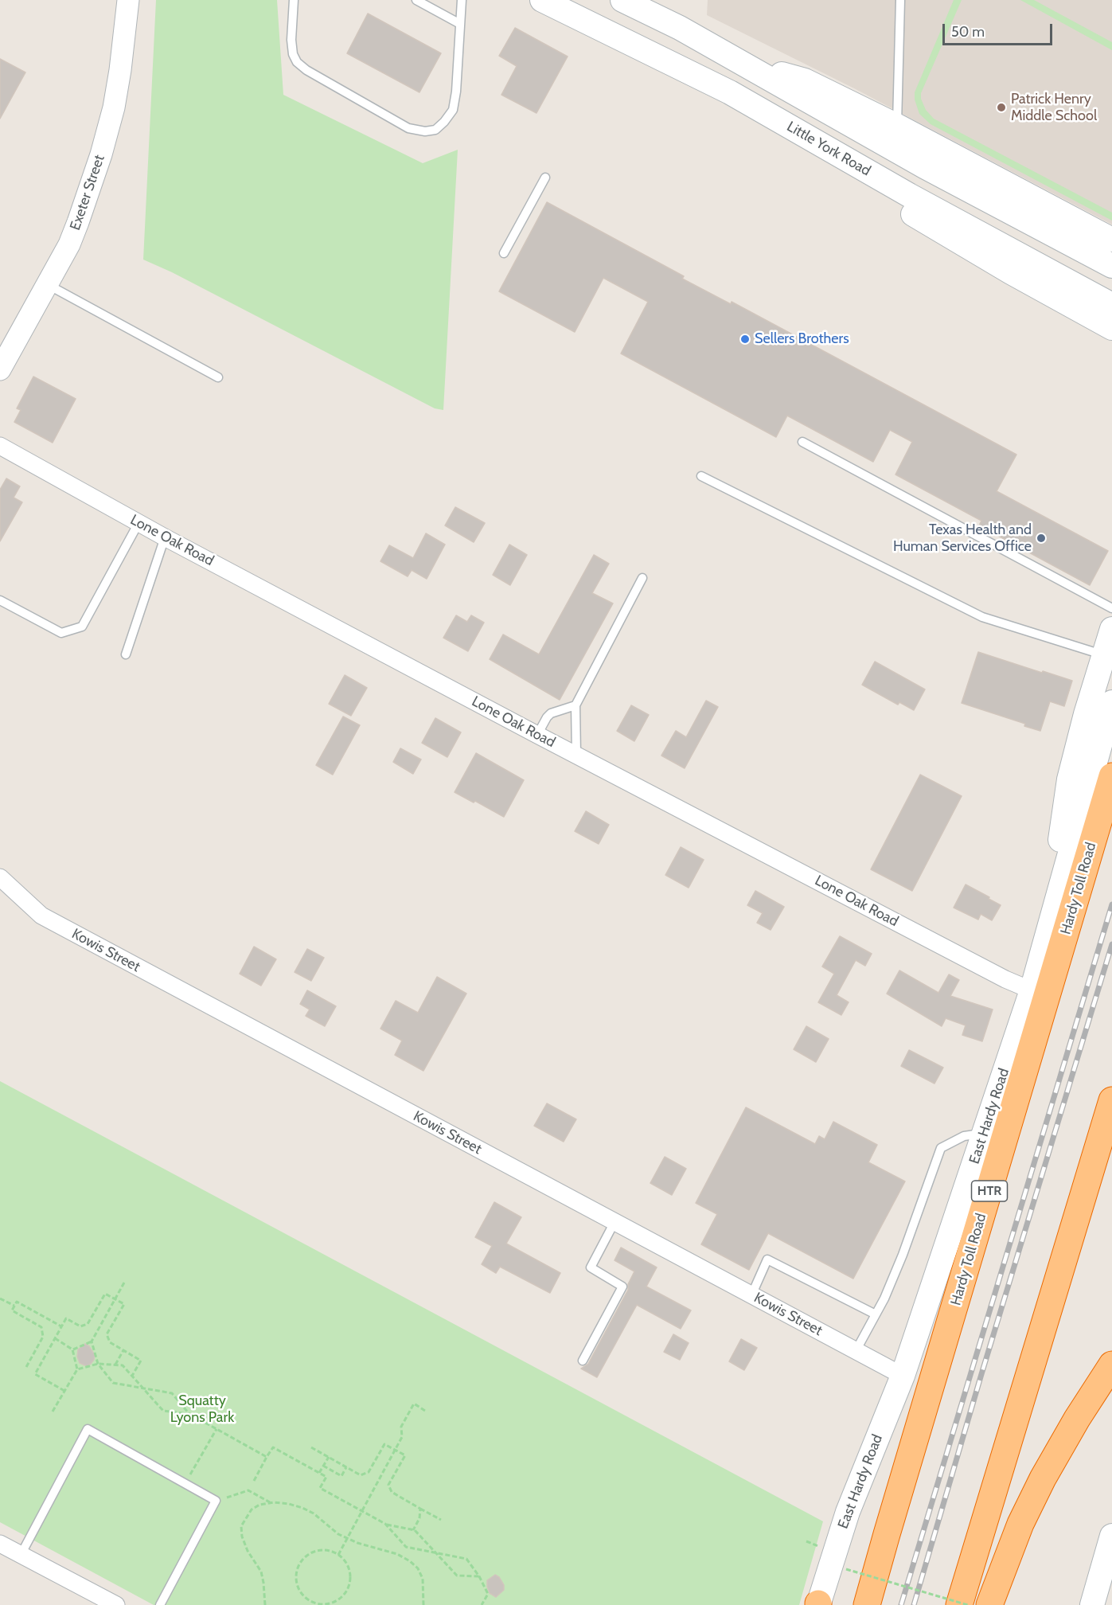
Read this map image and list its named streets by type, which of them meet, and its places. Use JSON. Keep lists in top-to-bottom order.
{
  "streets": {
    "highway": ["Hardy Toll Road", "HTR"],
    "main road": ["Little York Road", "East Hardy Road"],
    "street": ["Exeter Street", "Lone Oak Road", "Kowis Street"]
  },
  "crossings": [
    ["Lone Oak Road", "East Hardy Road"],
    ["Kowis Street", "East Hardy Road"]
  ],
  "parks": ["Squatty Lyons Park"],
  "places": ["Patrick Henry Middle School", "Sellers Brothers", "Texas Health and Human Services Office"],
  "scale_bar": "50 m"
}
